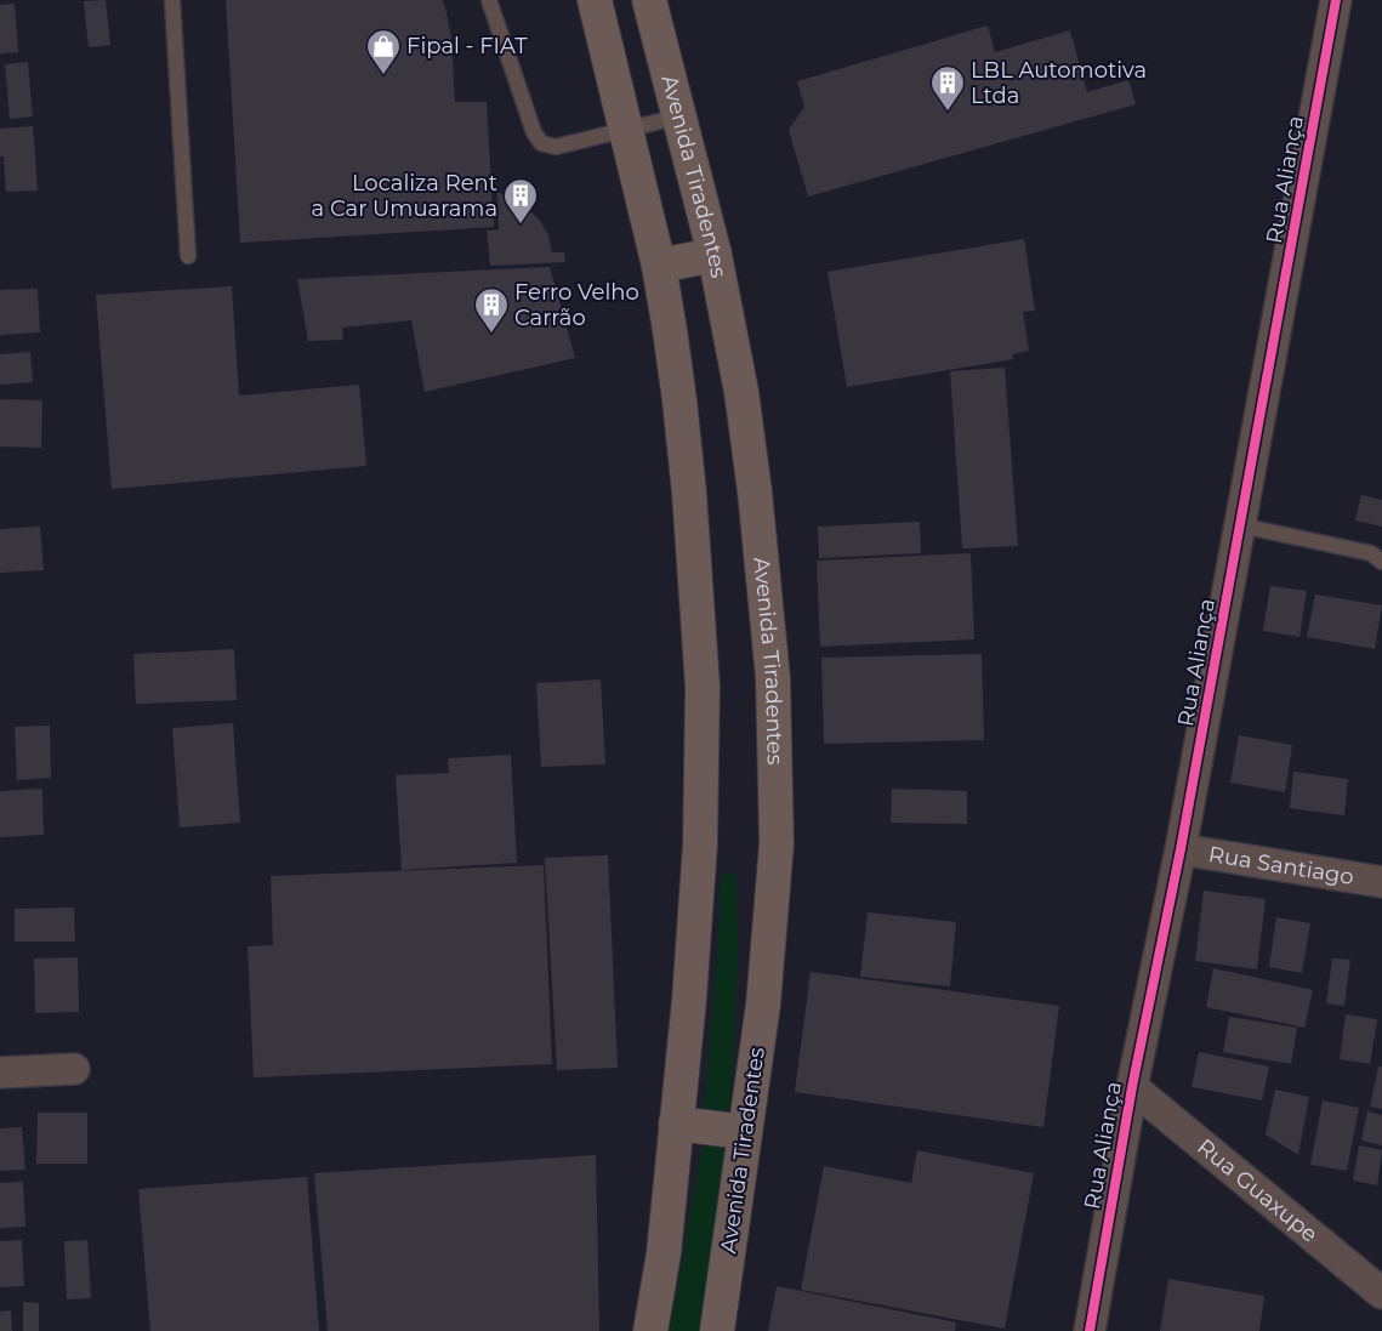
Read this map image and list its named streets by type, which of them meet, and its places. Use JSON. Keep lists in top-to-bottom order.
{
  "streets": {
    "main road": ["Avenida Tiradentes"],
    "street": ["Rua Aliança", "Rua Santiago", "Rua Guaxupe"]
  },
  "crossings": [
    ["Rua Aliança", "Rua Santiago"],
    ["Rua Aliança", "Rua Guaxupe"]
  ],
  "places": {
    "shop": ["Fipal - FIAT"],
    "building": ["LBL Automotiva Ltda", "Localiza Rent a Car Umuarama", "Ferro Velho Carrão"]
  }
}
